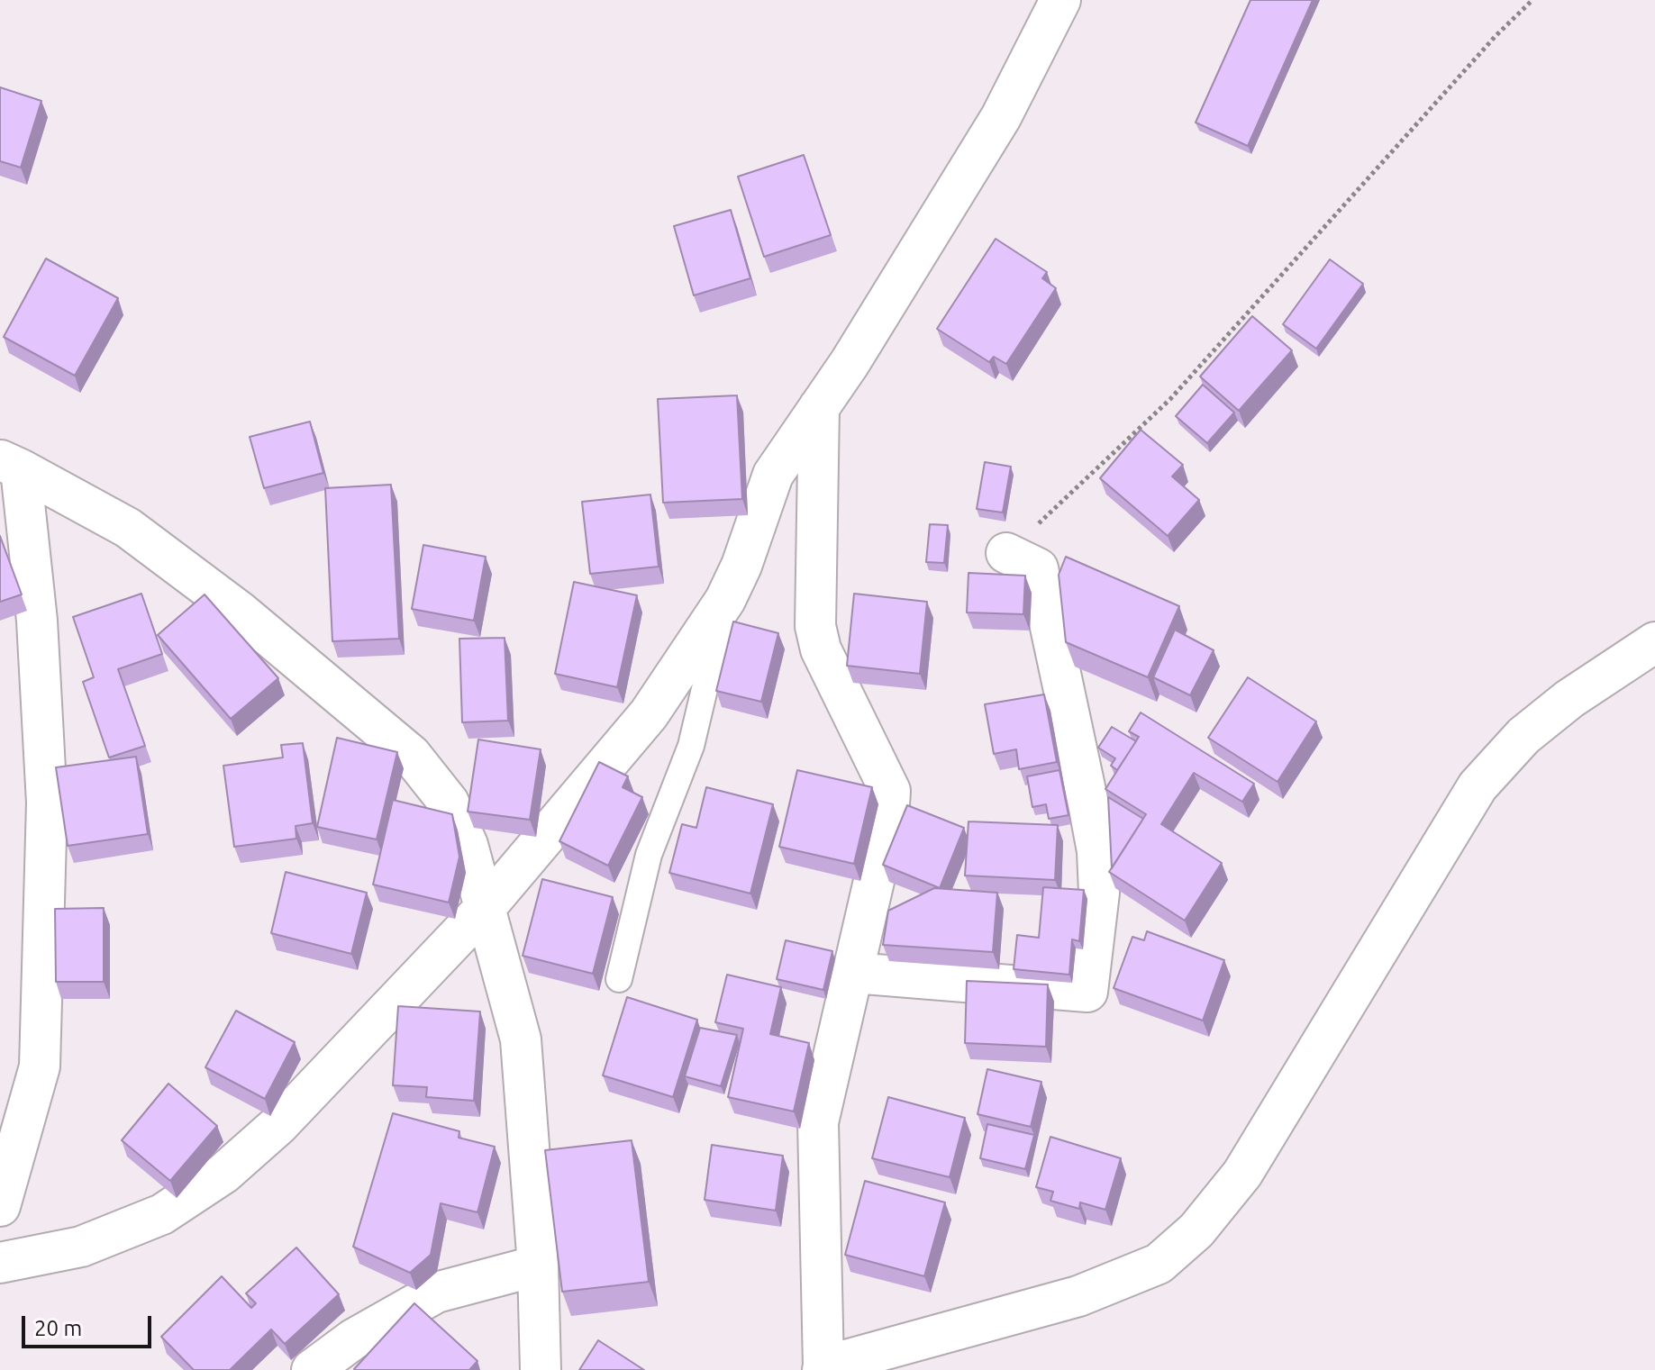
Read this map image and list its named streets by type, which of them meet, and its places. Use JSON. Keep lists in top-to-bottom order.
{
  "scale_bar": "20 m"
}
